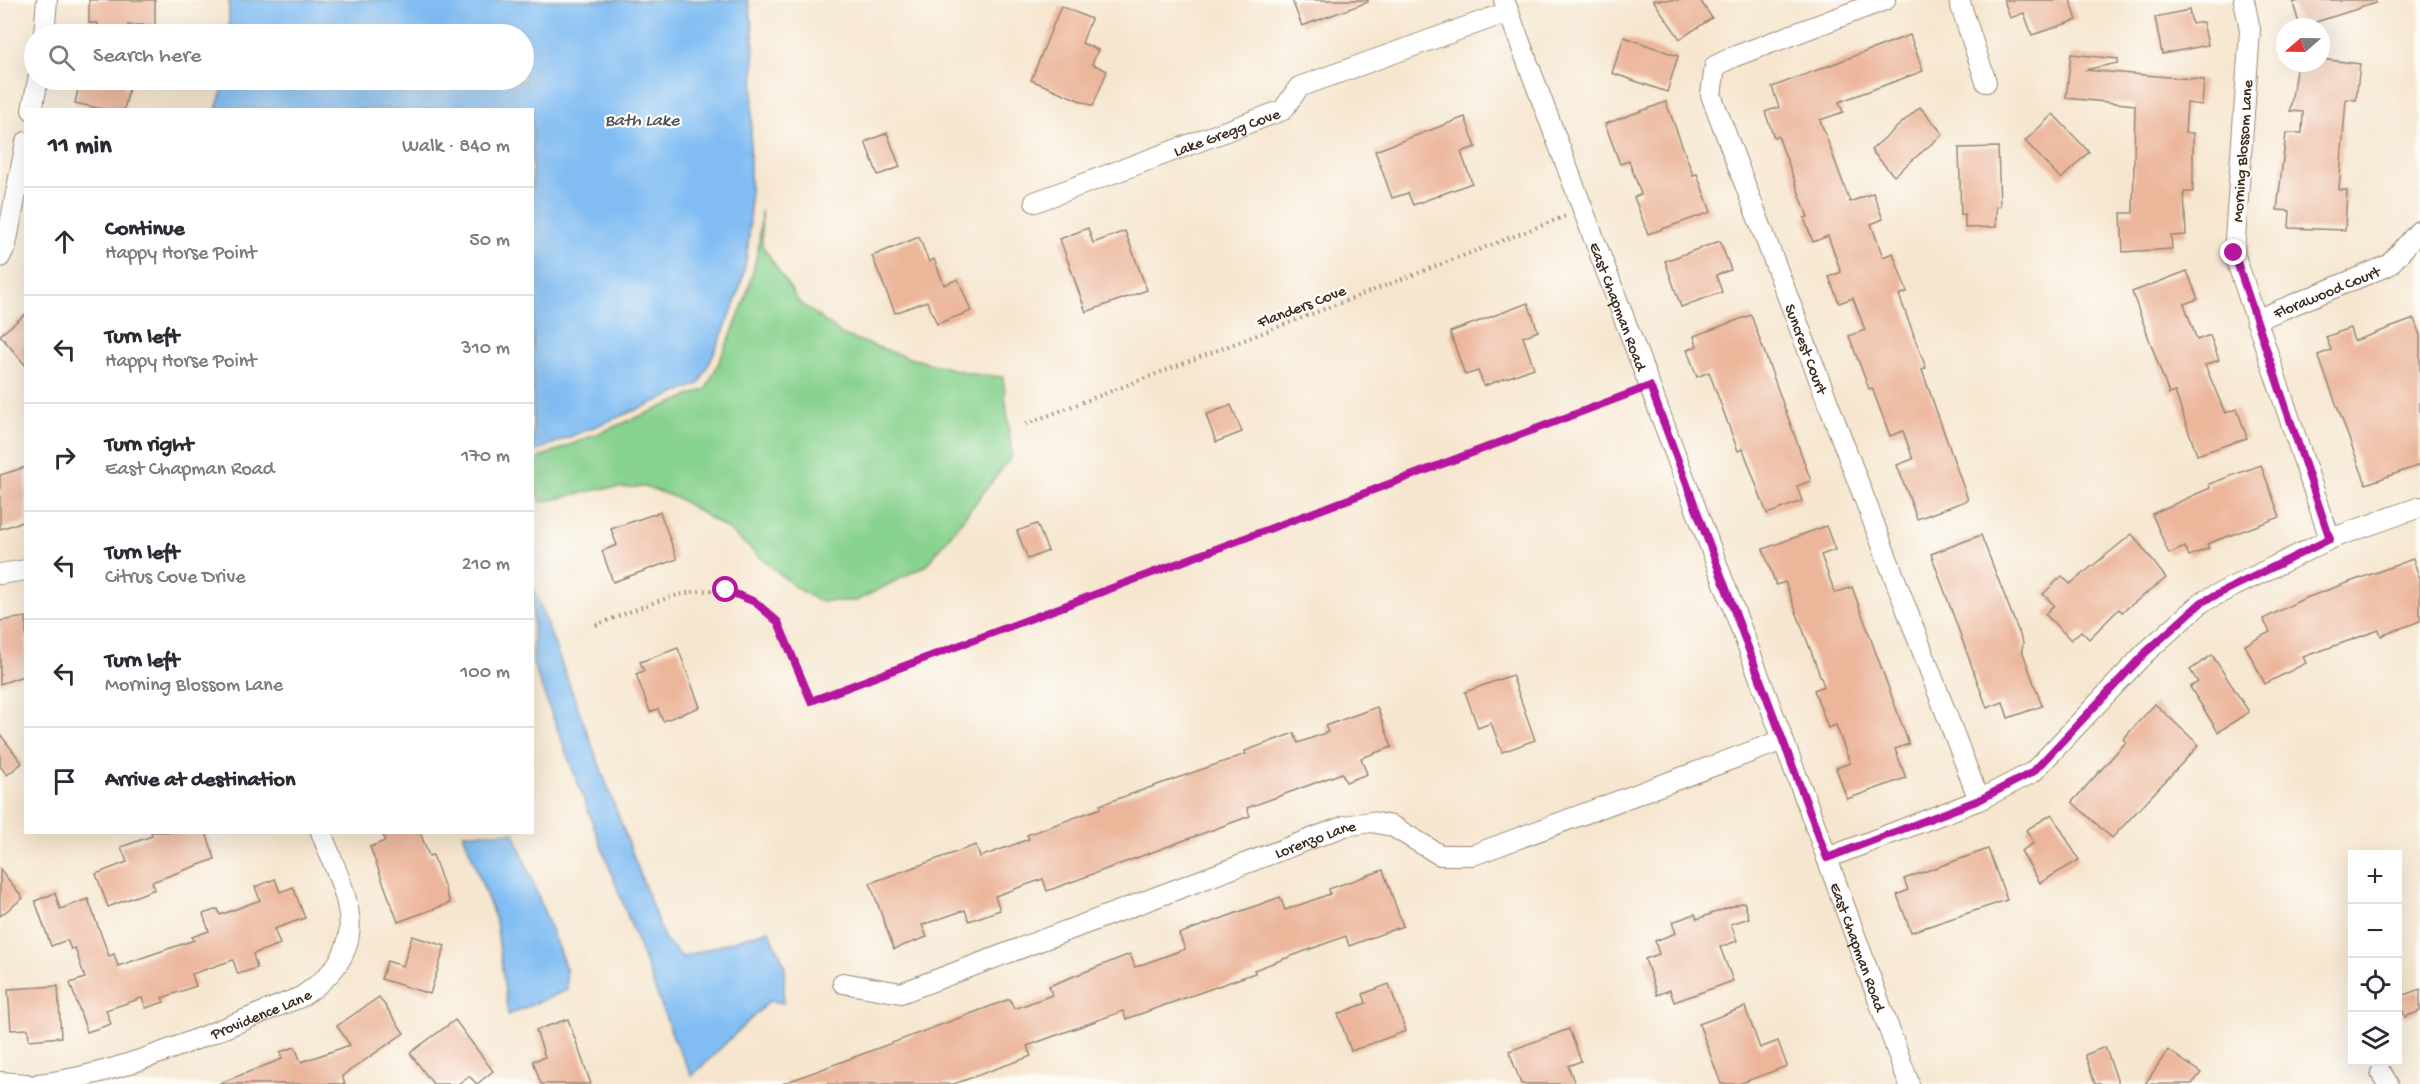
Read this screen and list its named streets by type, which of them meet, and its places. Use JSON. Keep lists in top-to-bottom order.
{
  "streets": {
    "street": [
      "Lake Gregg Cove",
      "Morning Blossom Lane",
      "Florawood Court",
      "East Chapman Road",
      "Suncrest Court",
      "Lorenzo Lane",
      "Providence Lane"
    ],
    "path": ["Flanders Cove"]
  },
  "crossings": [
    ["Lake Gregg Cove", "East Chapman Road"],
    ["Morning Blossom Lane", "Florawood Court"],
    ["Flanders Cove", "East Chapman Road"],
    ["East Chapman Road", "Lorenzo Lane"]
  ],
  "water": ["Bath Lake"],
  "north": "left",
  "page": {
    "search": "Search here",
    "heading": ["11 min", "Walk · 840 m"],
    "list": [
      ["Continue", "Happy Horse Point", "50 m"],
      ["Turn left", "Happy Horse Point", "310 m"],
      ["Turn right", "East Chapman Road", "170 m"],
      ["Turn left", "Citrus Cove Drive", "210 m"],
      ["Turn left", "Morning Blossom Lane", "100 m"],
      "Arrive at destination"
    ],
    "map_buttons": ["+", "−"]
  }
}
